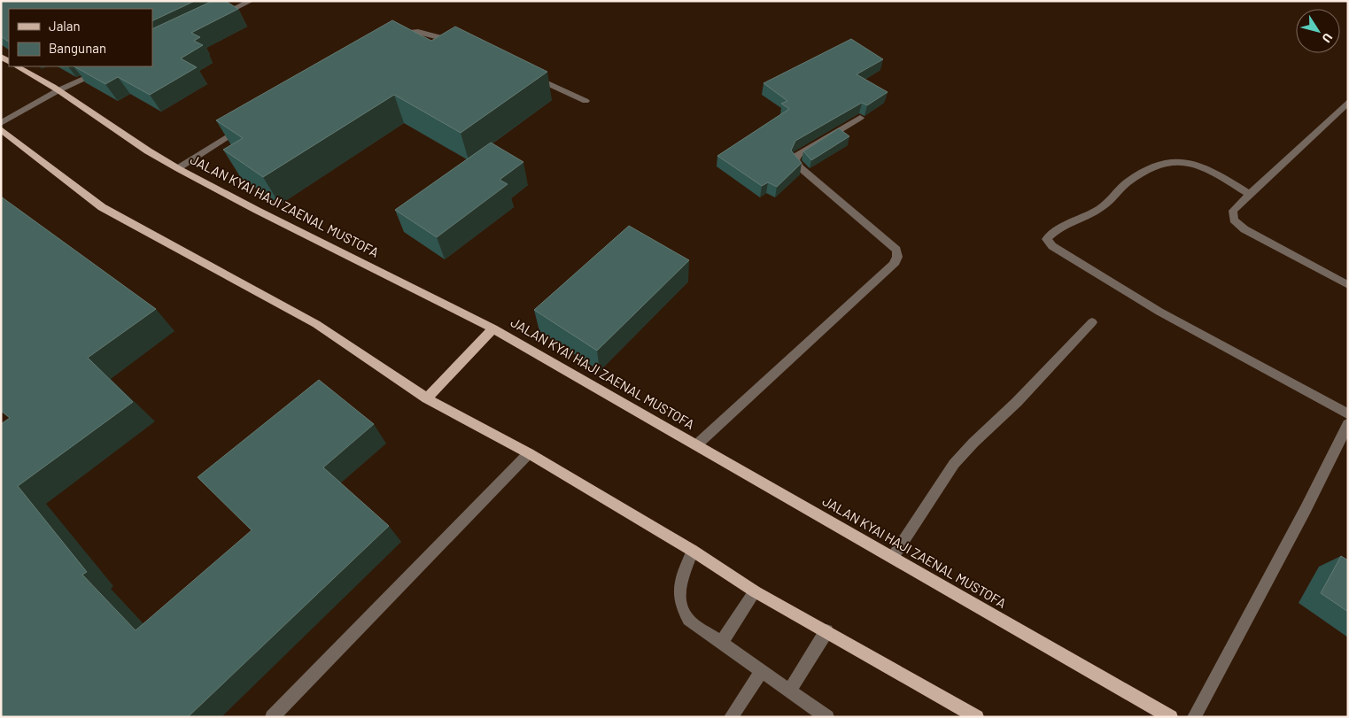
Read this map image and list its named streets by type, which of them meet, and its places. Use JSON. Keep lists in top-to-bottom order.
{
  "streets": {
    "main road": ["JALAN KYAI HAJI ZAENAL MUSTOFA"]
  },
  "legend": ["Jalan", "Bangunan"],
  "north": "bottom right"
}
